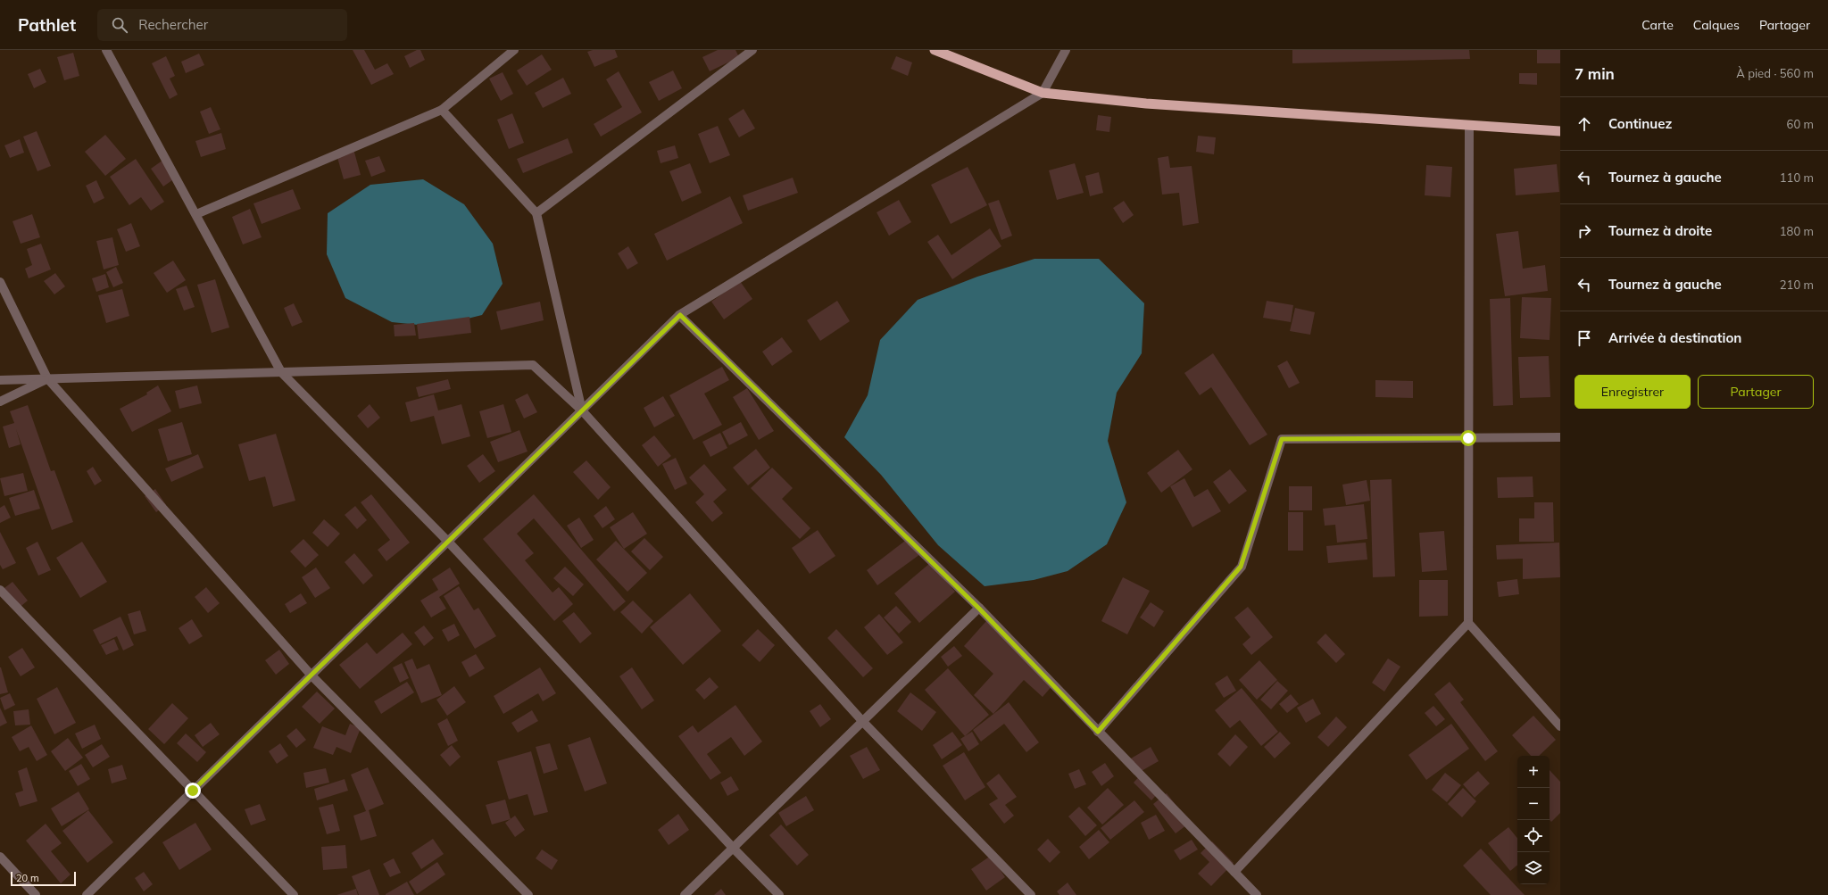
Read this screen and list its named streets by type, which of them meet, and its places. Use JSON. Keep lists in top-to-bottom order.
{
  "scale_bar": "20 m",
  "page": {
    "header": "Pathlet",
    "search": "Rechercher",
    "nav": ["Carte", "Calques", "Partager"],
    "heading": ["7 min", "À pied · 560 m"],
    "list": [
      ["Continuez", "60 m"],
      ["Tournez à gauche", "110 m"],
      ["Tournez à droite", "180 m"],
      ["Tournez à gauche", "210 m"],
      "Arrivée à destination"
    ],
    "buttons": ["Enregistrer", "Partager"],
    "map_buttons": ["+", "−"],
    "scale": "20 m"
  }
}
